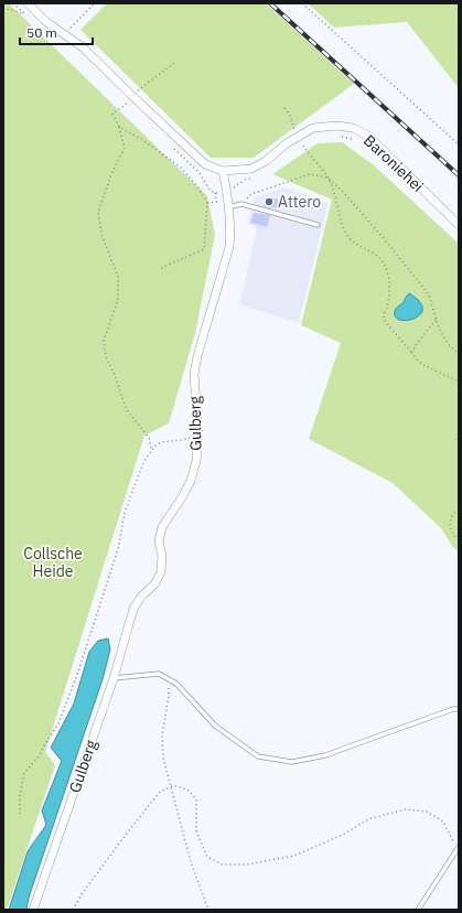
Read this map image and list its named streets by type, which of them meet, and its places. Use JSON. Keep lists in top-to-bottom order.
{
  "streets": {
    "street": ["Baroniehei", "Gulberg"]
  },
  "crossings": [
    ["Baroniehei", "Gulberg"]
  ],
  "parks": ["Collsche Heide"],
  "places": ["Attero"],
  "scale_bar": "50 m"
}
